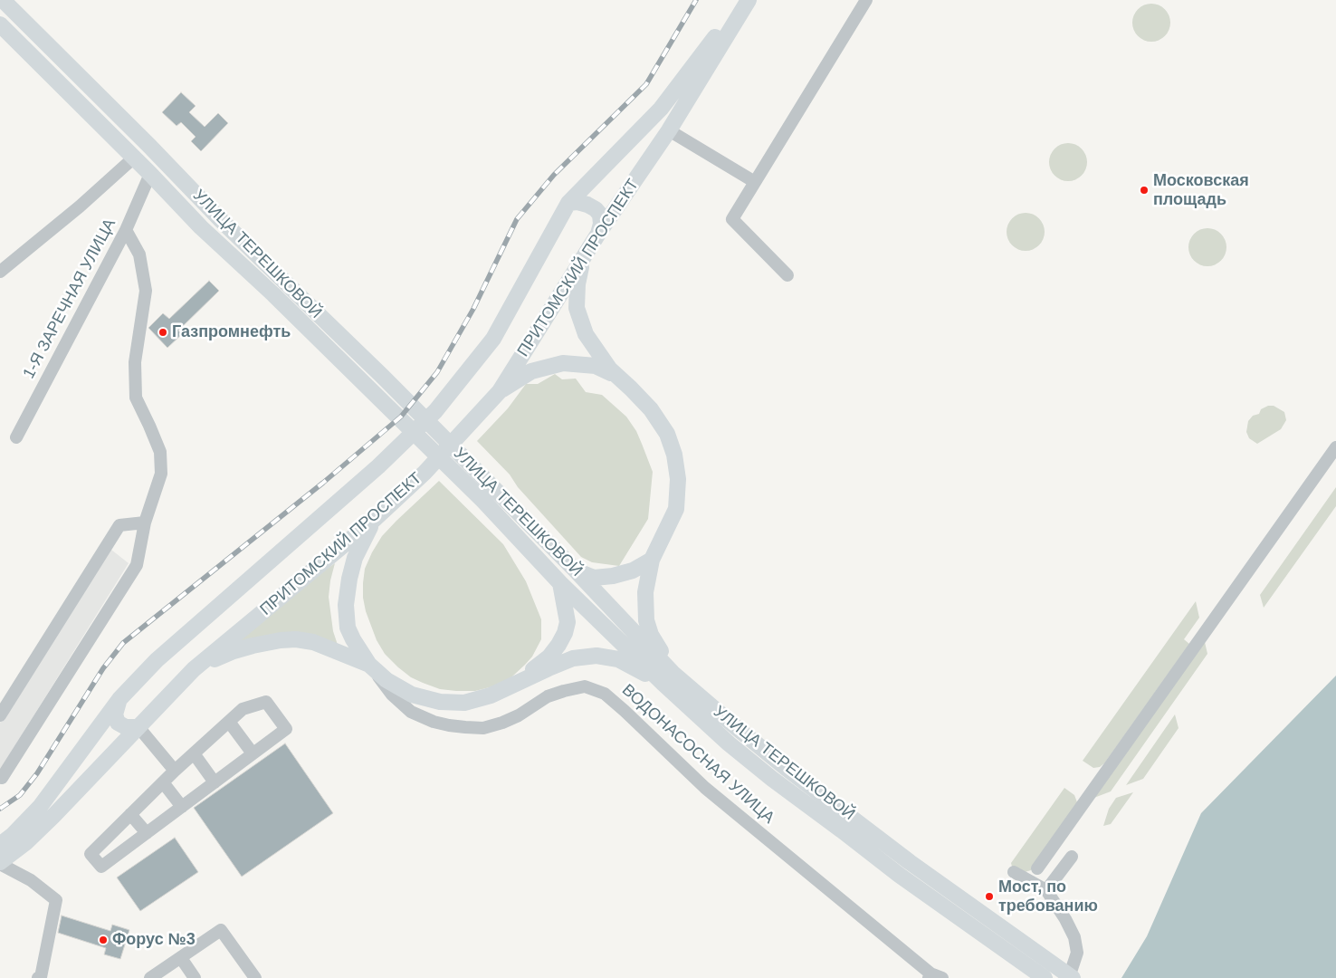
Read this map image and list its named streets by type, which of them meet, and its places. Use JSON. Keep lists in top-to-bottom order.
{
  "streets": {
    "main road": ["УЛИЦА ТЕРЕШКОВОЙ", "ПРИТОМСКИЙ ПРОСПЕКТ"],
    "street": ["1-Я ЗАРЕЧНАЯ УЛИЦА", "ВОДОНАСОСНАЯ УЛИЦА"]
  },
  "crossings": [
    ["УЛИЦА ТЕРЕШКОВОЙ", "1-Я ЗАРЕЧНАЯ УЛИЦА"]
  ],
  "places": [
    "Московская площадь",
    "Газпромнефть",
    "Мост, по требованию",
    "Форус №3"
  ]
}
